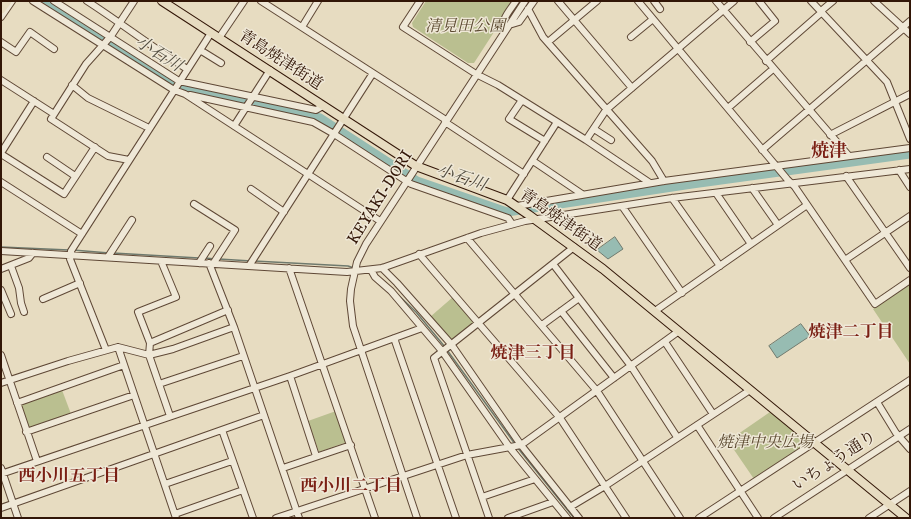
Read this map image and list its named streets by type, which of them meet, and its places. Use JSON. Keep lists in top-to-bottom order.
{
  "streets": {
    "main road": ["青島焼津街道"],
    "street": ["KEYAKI-DORI", "いちょう通り"]
  },
  "crossings": [
    ["青島焼津街道", "KEYAKI-DORI"],
    ["青島焼津街道", "いちょう通り"]
  ],
  "districts": [
    "焼津",
    "焼津二丁目",
    "焼津三丁目",
    "西小川五丁目",
    "西小川二丁目"
  ],
  "water": ["小石川"],
  "parks": ["清見田公園", "焼津中央広場"]
}
